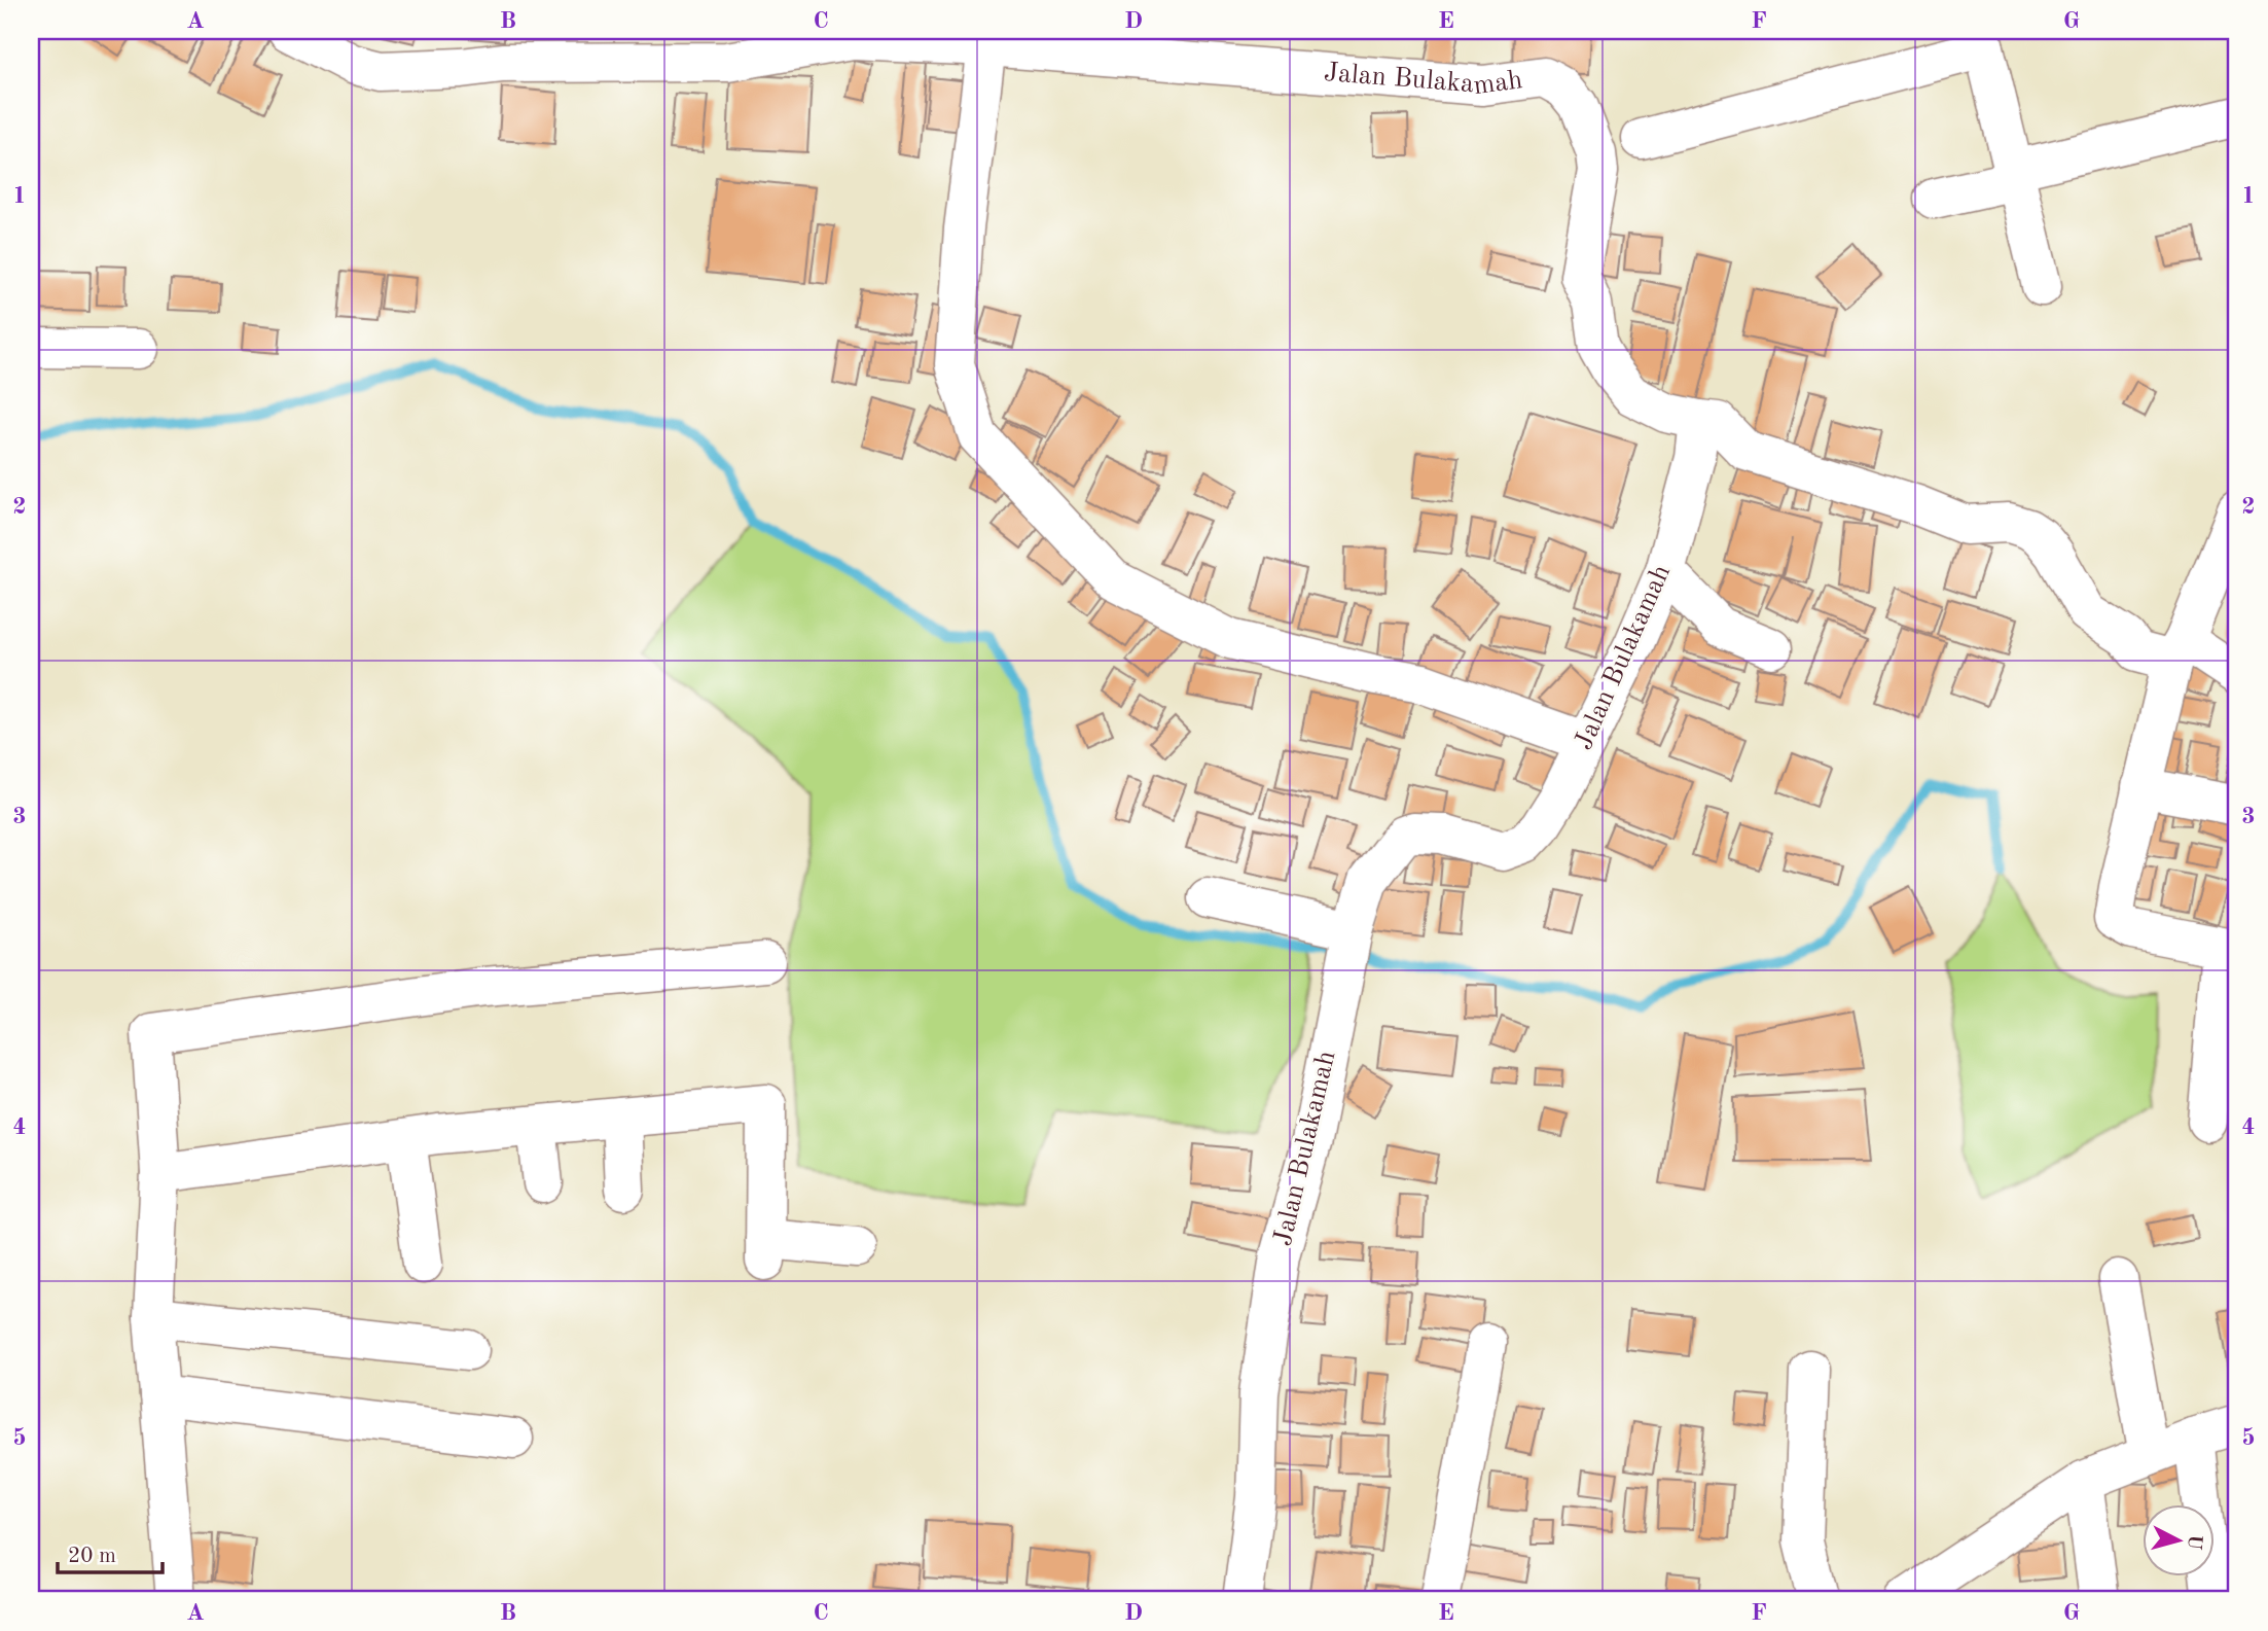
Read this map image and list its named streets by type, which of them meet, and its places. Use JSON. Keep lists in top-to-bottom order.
{
  "streets": {
    "street": ["Jalan Bulakamah"]
  },
  "scale_bar": "20 m",
  "north": "right",
  "grid": {
    "columns": [
      "A",
      "B",
      "C",
      "D",
      "E",
      "F",
      "G"
    ],
    "rows": [
      "1",
      "2",
      "3",
      "4",
      "5"
    ]
  }
}
